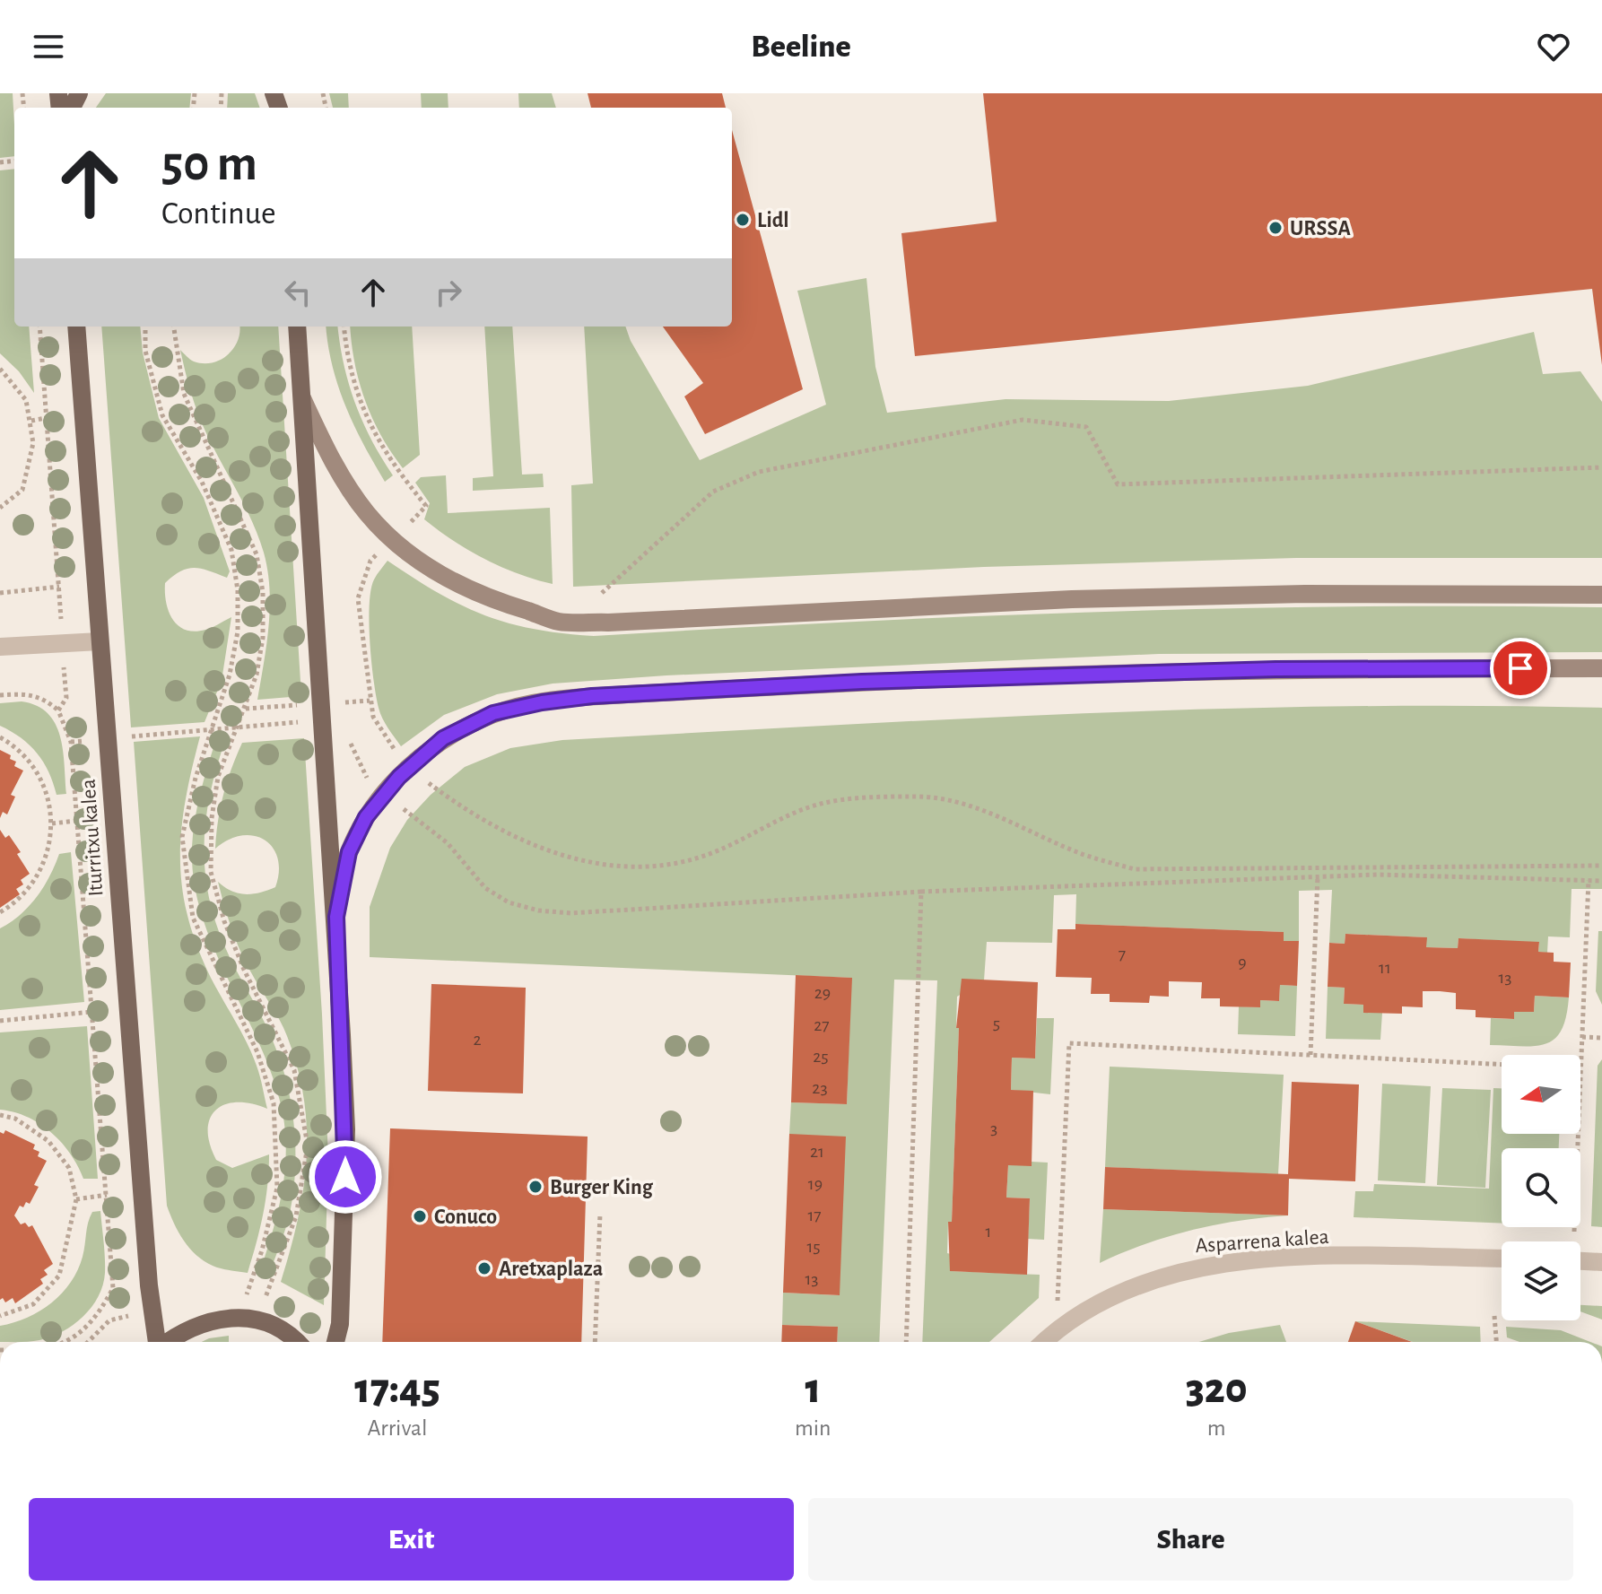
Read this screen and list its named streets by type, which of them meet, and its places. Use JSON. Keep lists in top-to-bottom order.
{
  "streets": {
    "main road": ["Iturritxu kalea"],
    "street": ["Asparrena kalea"]
  },
  "places": [
    "Lidl",
    "URSSA",
    "Burger King",
    "Conuco",
    "Aretxaplaza"
  ],
  "house_numbers": [
    "7",
    "9",
    "11",
    "13",
    "29",
    "5",
    "27",
    "2",
    "25",
    "23",
    "3",
    "21",
    "19",
    "17",
    "1",
    "15",
    "13"
  ],
  "north": "left",
  "page": {
    "header": "Beeline",
    "turn": ["50 m", "Continue"],
    "eta": [
      "17:45",
      "Arrival",
      "1",
      "min",
      "320",
      "m"
    ],
    "buttons": ["Exit", "Share"]
  }
}
